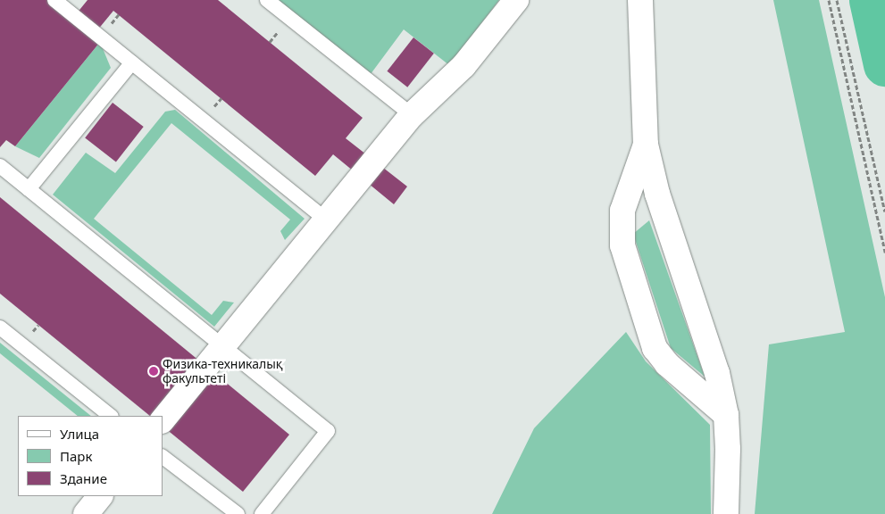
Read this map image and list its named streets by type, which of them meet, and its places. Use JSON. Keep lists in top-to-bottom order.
{
  "places": ["Физика-техникалық факультеті"],
  "legend": ["Улица", "Парк", "Здание"]
}
